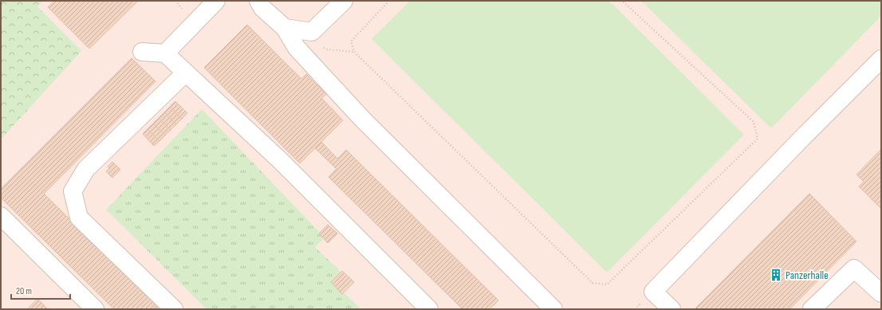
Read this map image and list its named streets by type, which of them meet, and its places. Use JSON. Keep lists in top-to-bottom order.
{
  "places": {
    "building": ["Panzerhalle"]
  },
  "scale_bar": "20 m"
}
